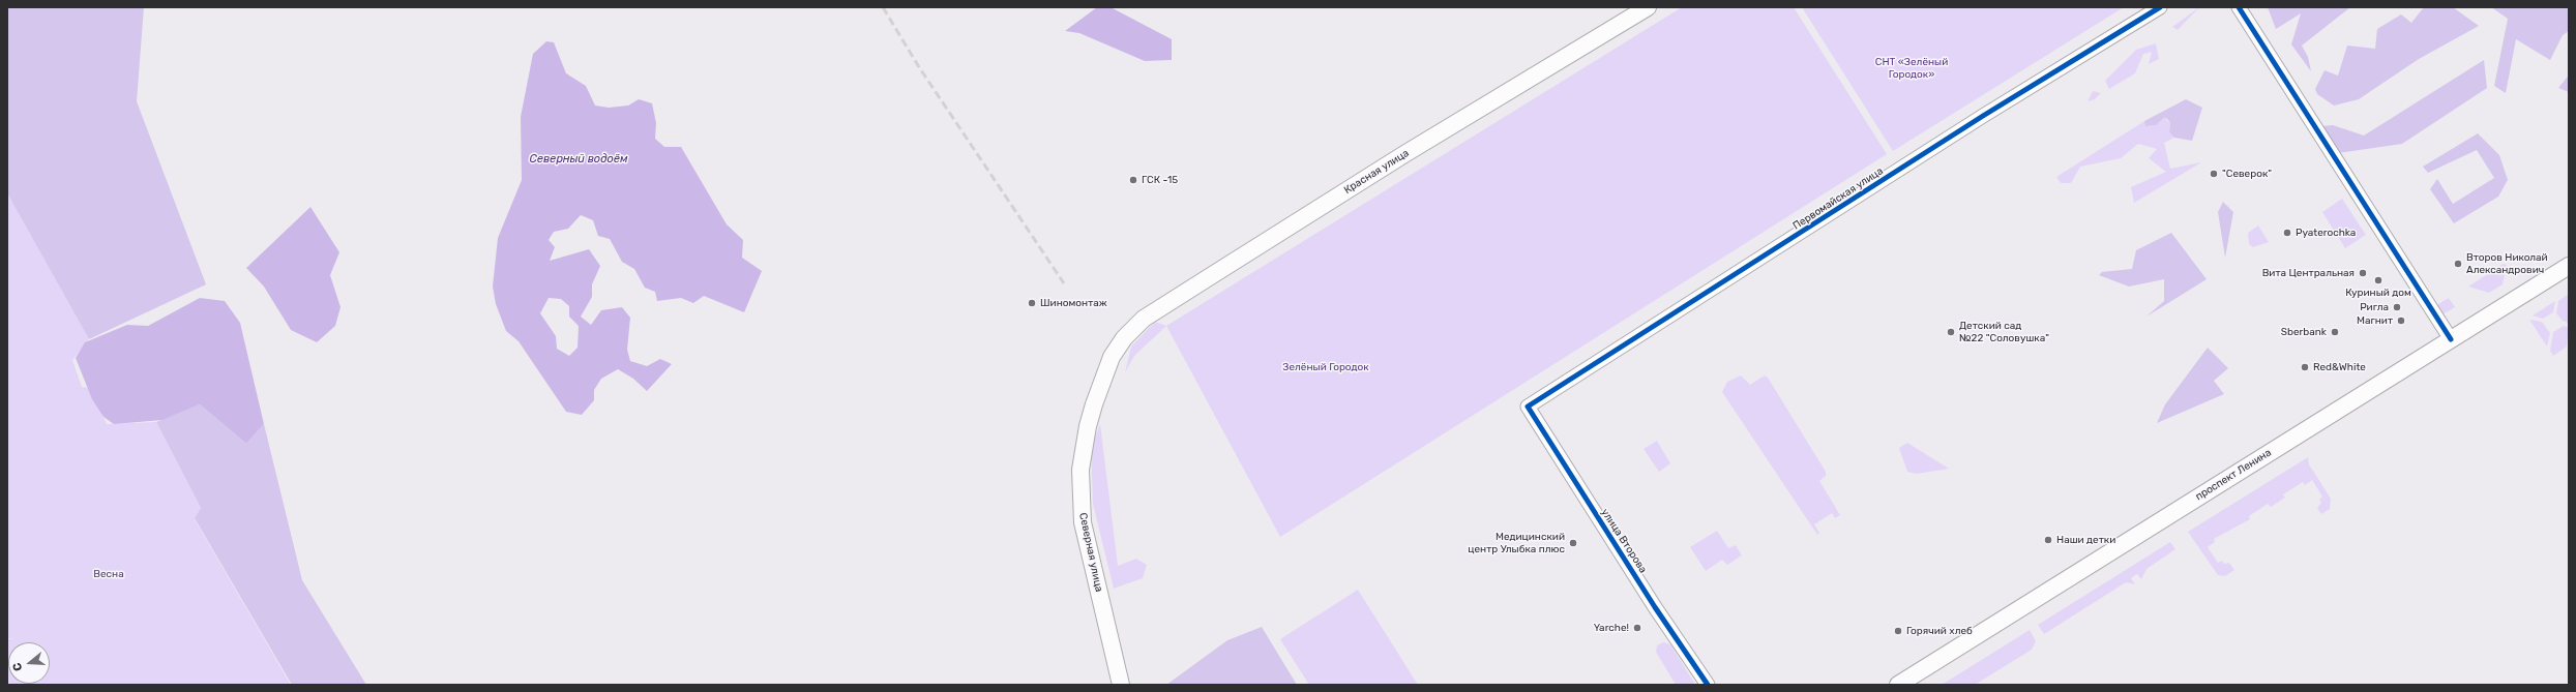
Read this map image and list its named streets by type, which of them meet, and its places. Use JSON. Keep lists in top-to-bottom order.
{
  "streets": {
    "main road": ["Красная улица", "проспект Ленина", "Северная улица"],
    "street": ["Первомайская улица", "улица Второва"]
  },
  "crossings": [
    ["Красная улица", "Северная улица"],
    ["Первомайская улица", "улица Второва"]
  ],
  "water": ["Северный водоём"],
  "parks": ["СНТ «Зелёный Городок»", "Зелёный Городок", "Весна"],
  "places": [
    "\"Северок\"",
    "ГСК -15",
    "Pyaterochka",
    "Второв Николай Александрович",
    "Вита Центральная",
    "Куриный дом",
    "Шиномонтаж",
    "Ригла",
    "Магнит",
    "Детский сад №22 \"Соловушка\"",
    "Sberbank",
    "Red&White",
    "Наши детки",
    "Медицинский центр Улыбка плюс",
    "Yarche!",
    "Горячий хлеб"
  ],
  "north": "left"
}
